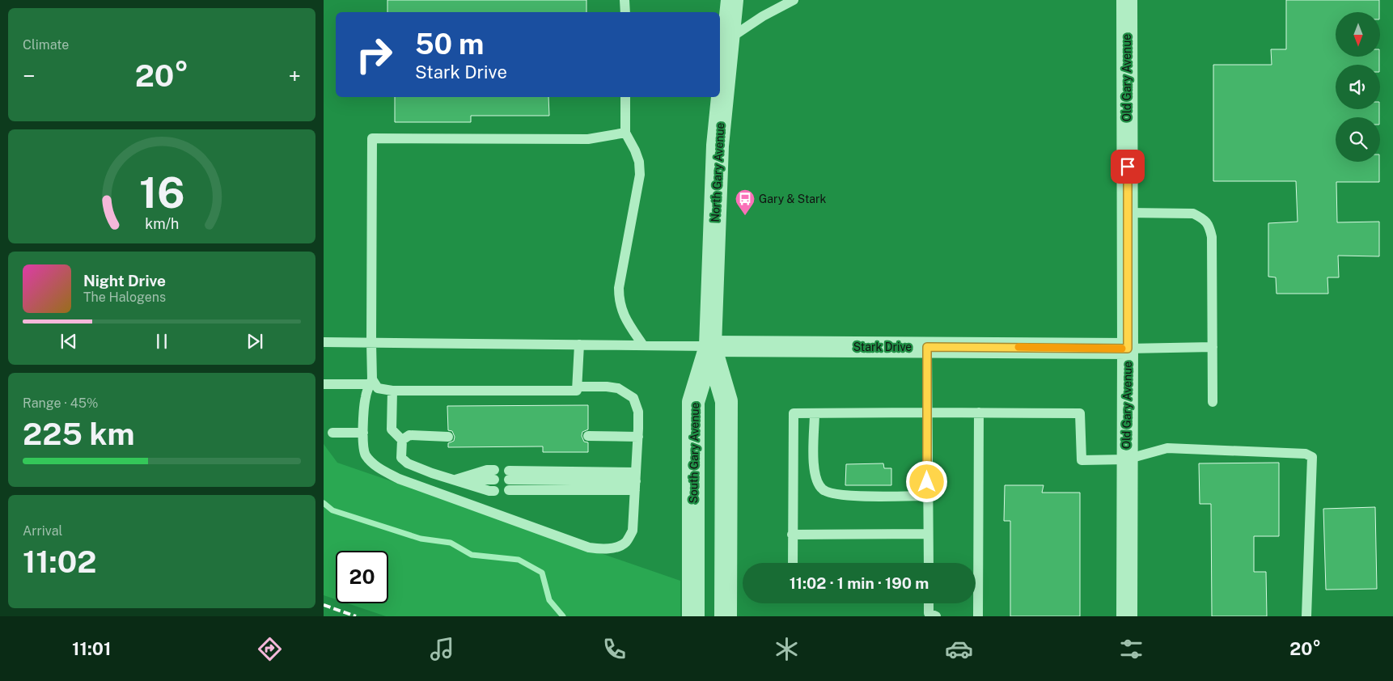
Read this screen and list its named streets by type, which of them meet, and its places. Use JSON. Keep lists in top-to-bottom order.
{
  "streets": {
    "street": [
      "Old Gary Avenue",
      "North Gary Avenue",
      "Stark Drive",
      "South Gary Avenue"
    ]
  },
  "crossings": [
    ["Old Gary Avenue", "Stark Drive"],
    ["North Gary Avenue", "Stark Drive"],
    ["North Gary Avenue", "South Gary Avenue"],
    ["Stark Drive", "South Gary Avenue"]
  ],
  "places": {
    "bus stop": ["Gary & Stark"]
  },
  "north": "bottom",
  "page": {
    "tile": [
      "Climate",
      ["Range · 45%", "225 km"],
      ["Arrival", "11:02"]
    ],
    "turn": ["50 m", "Stark Drive"],
    "heat": ["−", "20°", "+"],
    "song": ["Night Drive", "The Halogens"],
    "limit": "20",
    "trip": "11:02 · 1 min · 190 m",
    "tabs": ["11:01", "20°"],
    "gauge": ["16", "km/h"]
  }
}
